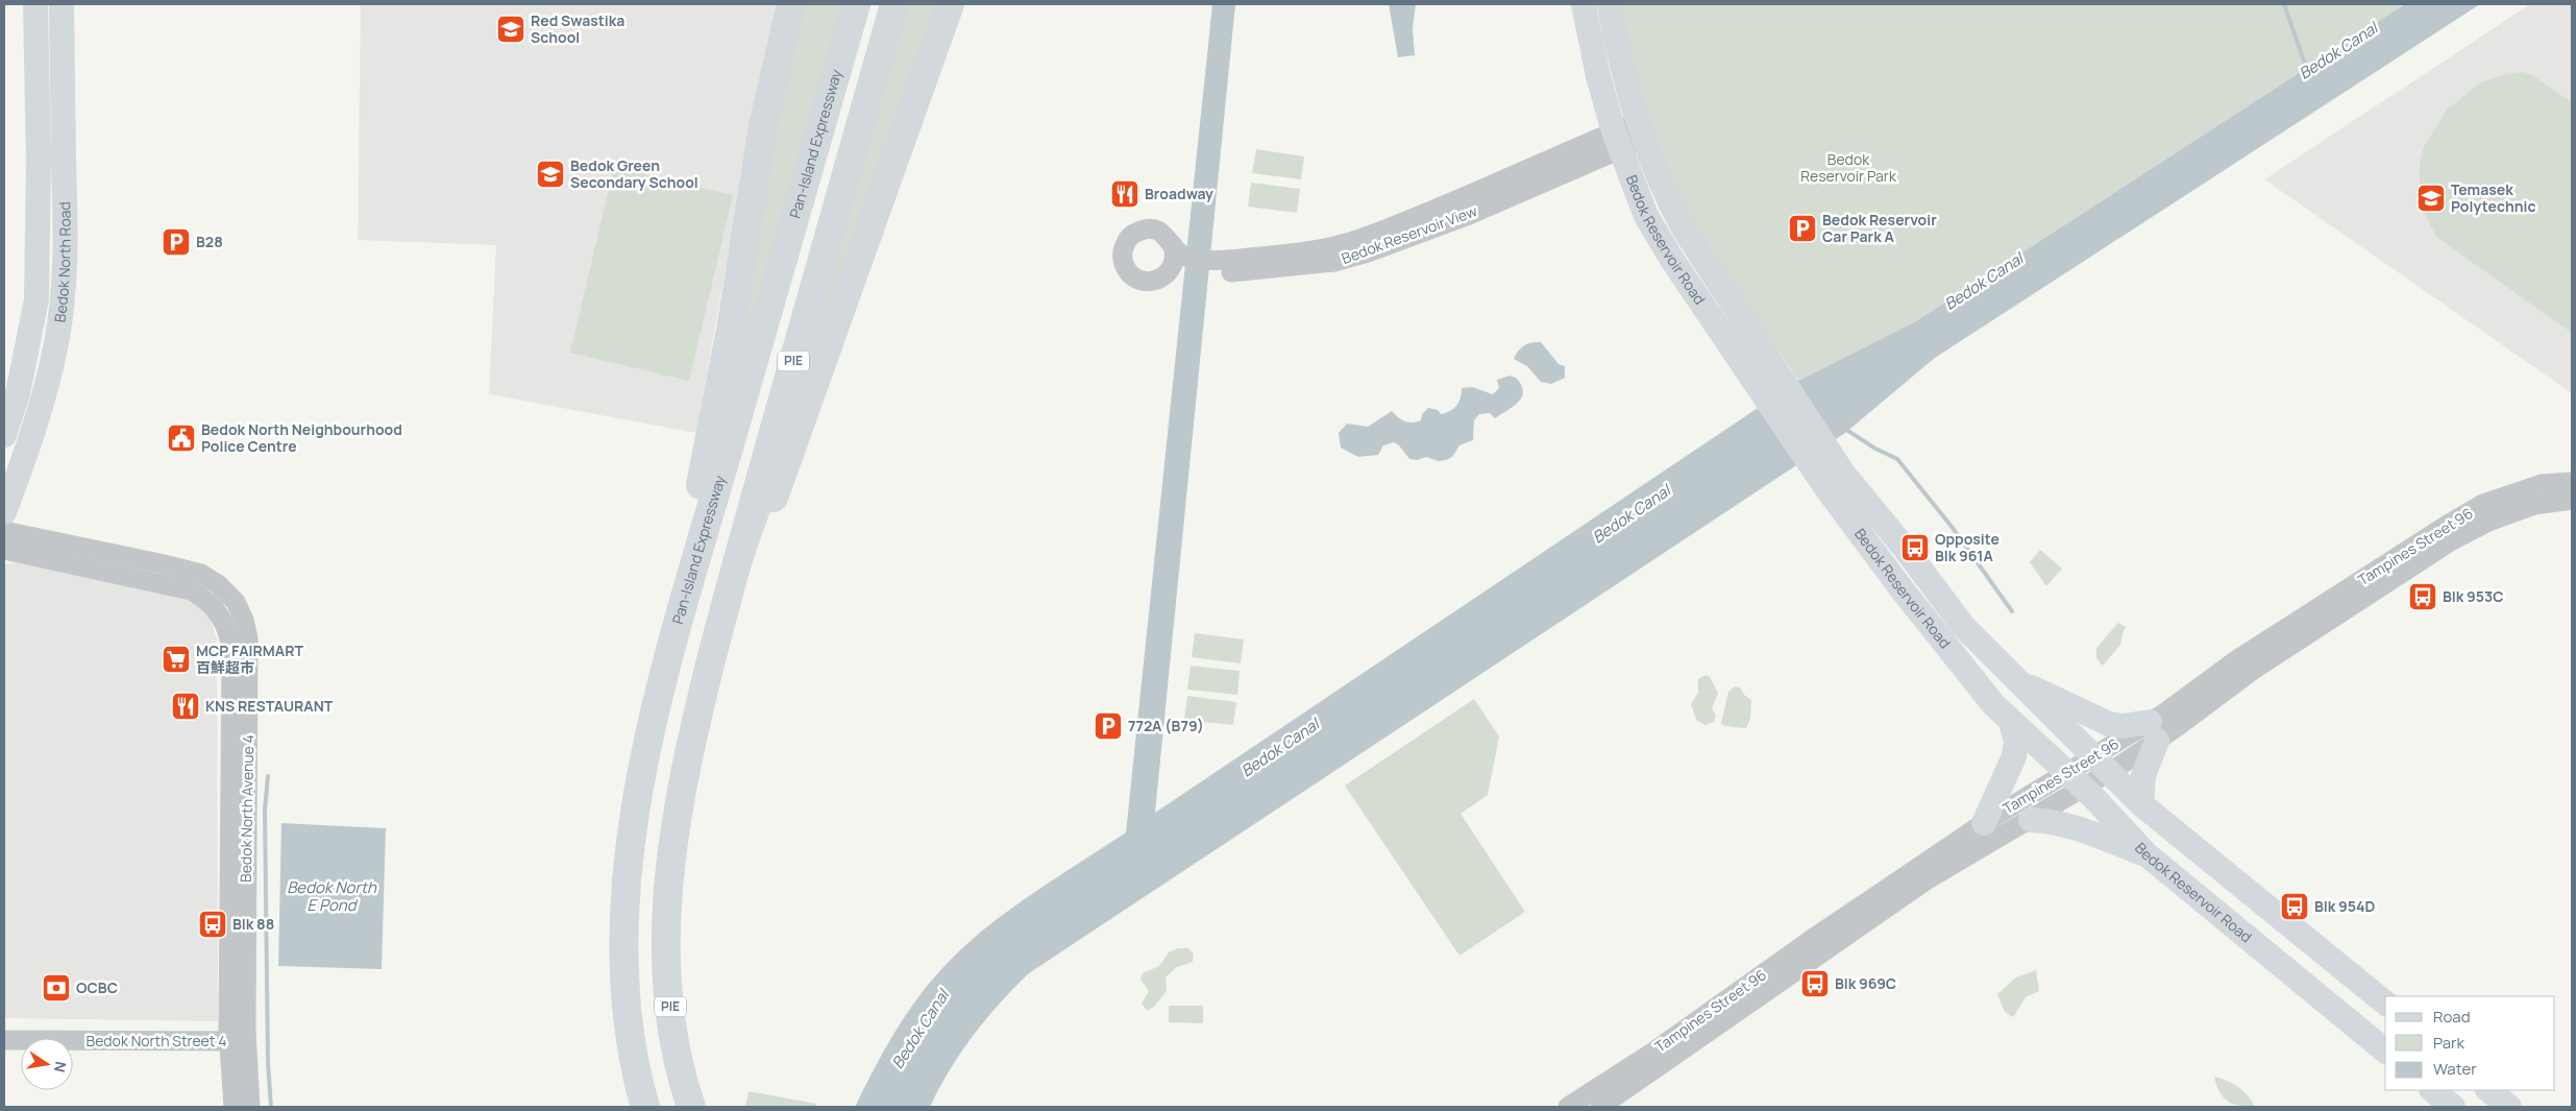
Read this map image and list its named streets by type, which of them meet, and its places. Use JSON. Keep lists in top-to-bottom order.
{
  "streets": {
    "highway": ["Pan-Island Expressway", "PIE"],
    "main road": ["Bedok Reservoir Road", "Bedok North Road"],
    "street": [
      "Bedok Reservoir View",
      "Tampines Street 96",
      "Bedok North Avenue 4",
      "Bedok North Street 4"
    ]
  },
  "crossings": [
    ["Bedok Reservoir View", "Bedok Reservoir Road"],
    ["Bedok Reservoir Road", "Tampines Street 96"],
    ["Bedok North Avenue 4", "Bedok North Street 4"]
  ],
  "water": ["Bedok Canal", "Bedok North E Pond"],
  "parks": ["Bedok Reservoir Park"],
  "places": {
    "school or university": ["Red Swastika School", "Bedok Green Secondary School", "Temasek Polytechnic"],
    "restaurant": ["Broadway", "KNS RESTAURANT"],
    "parking": ["Bedok Reservoir Car Park A", "B28", "772A (B79)"],
    "public building": ["Bedok North Neighbourhood Police Centre"],
    "bus stop": [
      "Opposite Blk 961A",
      "Blk 953C",
      "Blk 954D",
      "Blk 88",
      "Blk 969C"
    ],
    "supermarket": ["MCP FAIRMART 百鮮超市"],
    "bank": ["OCBC"]
  },
  "legend": ["Road", "Park", "Water"],
  "north": "right"
}
